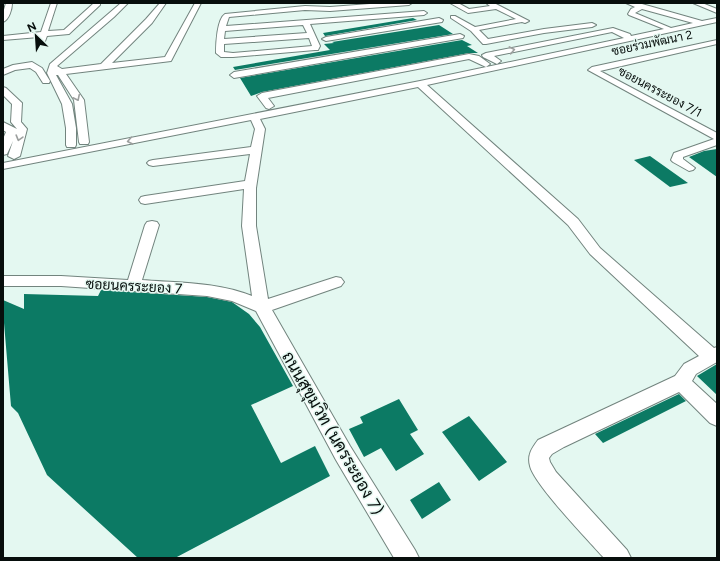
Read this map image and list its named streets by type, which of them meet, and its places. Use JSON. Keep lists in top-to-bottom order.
{
  "streets": {
    "street": [
      "ซอยร่วมพัฒนา 2",
      "ซอยนครระยอง 7/1",
      "ซอยนครระยอง 7",
      "ถนนสุขุมวิท (นครระยอง 7)"
    ]
  },
  "crossings": [
    ["ซอยร่วมพัฒนา 2", "ซอยนครระยอง 7/1"],
    ["ซอยนครระยอง 7", "ถนนสุขุมวิท (นครระยอง 7)"]
  ],
  "north": "top left"
}
